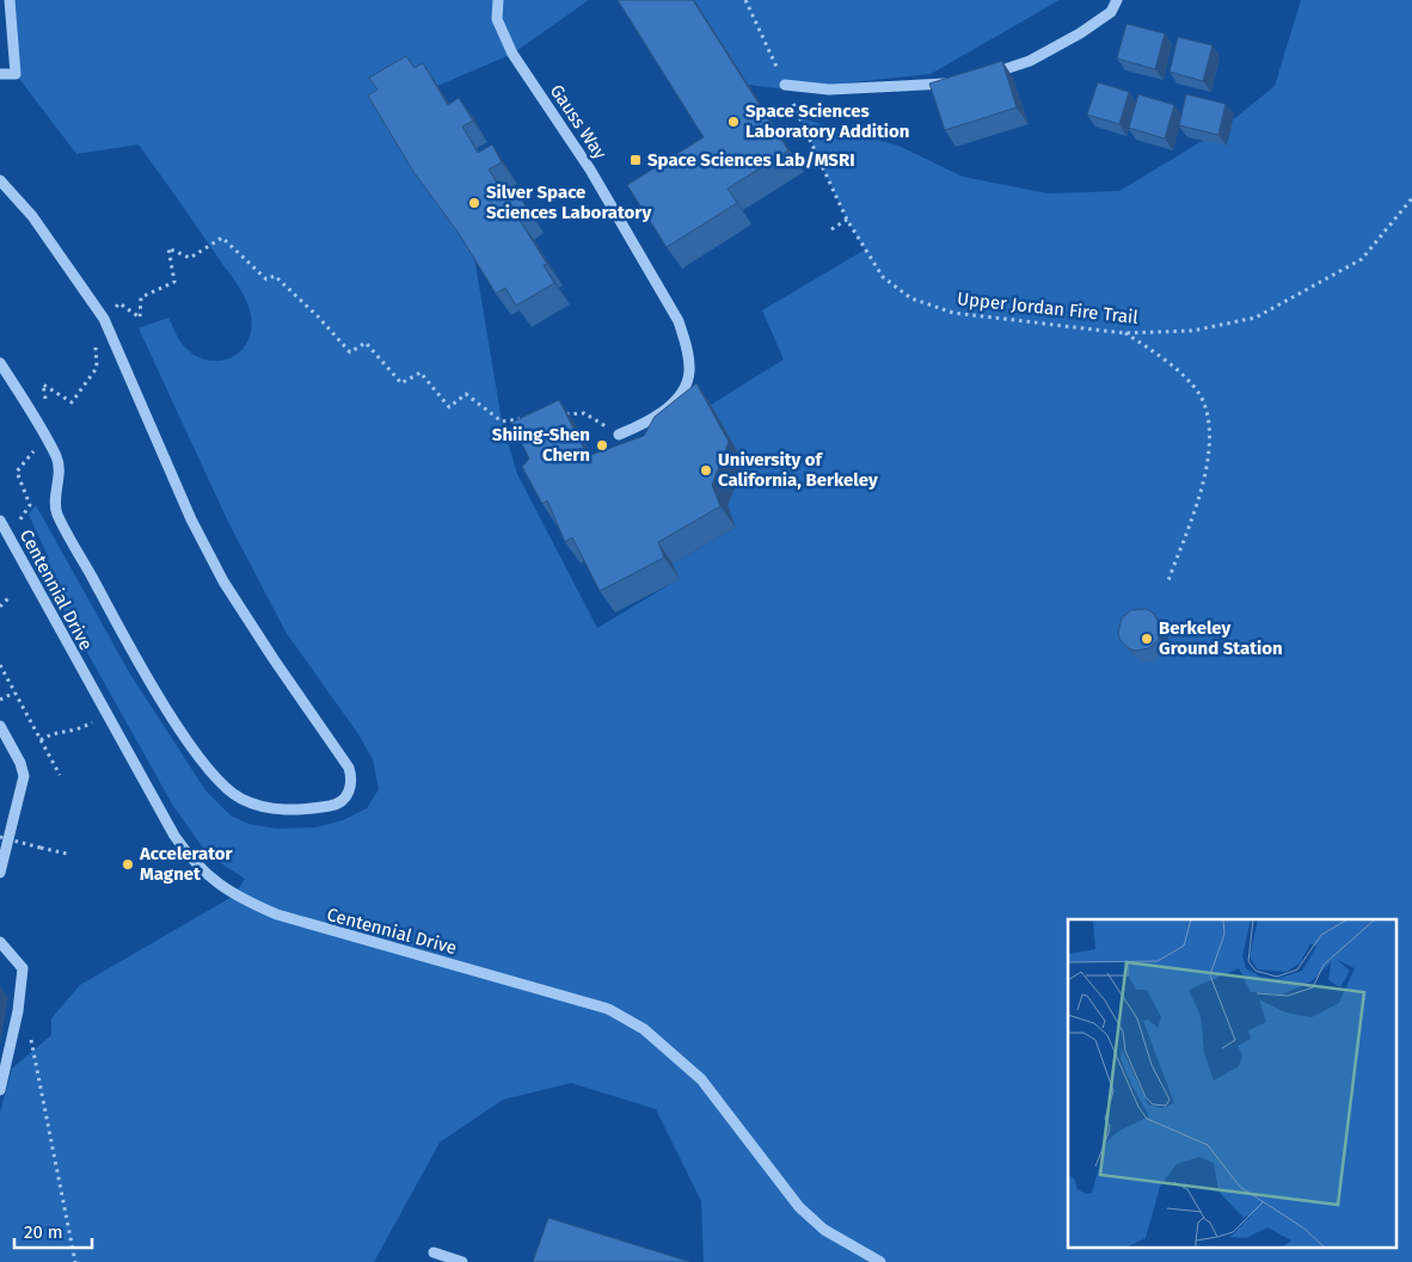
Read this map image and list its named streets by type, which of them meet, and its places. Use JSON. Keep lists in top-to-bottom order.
{
  "streets": {
    "street": ["Gauss Way", "Centennial Drive"],
    "path": ["Upper Jordan Fire Trail"]
  },
  "places": {
    "other": [
      "Space Sciences Laboratory Addition",
      "Silver Space Sciences Laboratory",
      "Shiing-Shen Chern",
      "University of California, Berkeley",
      "Berkeley Ground Station",
      "Accelerator Magnet"
    ],
    "transit": ["Space Sciences Lab/MSRI"]
  },
  "scale_bar": "20 m"
}
